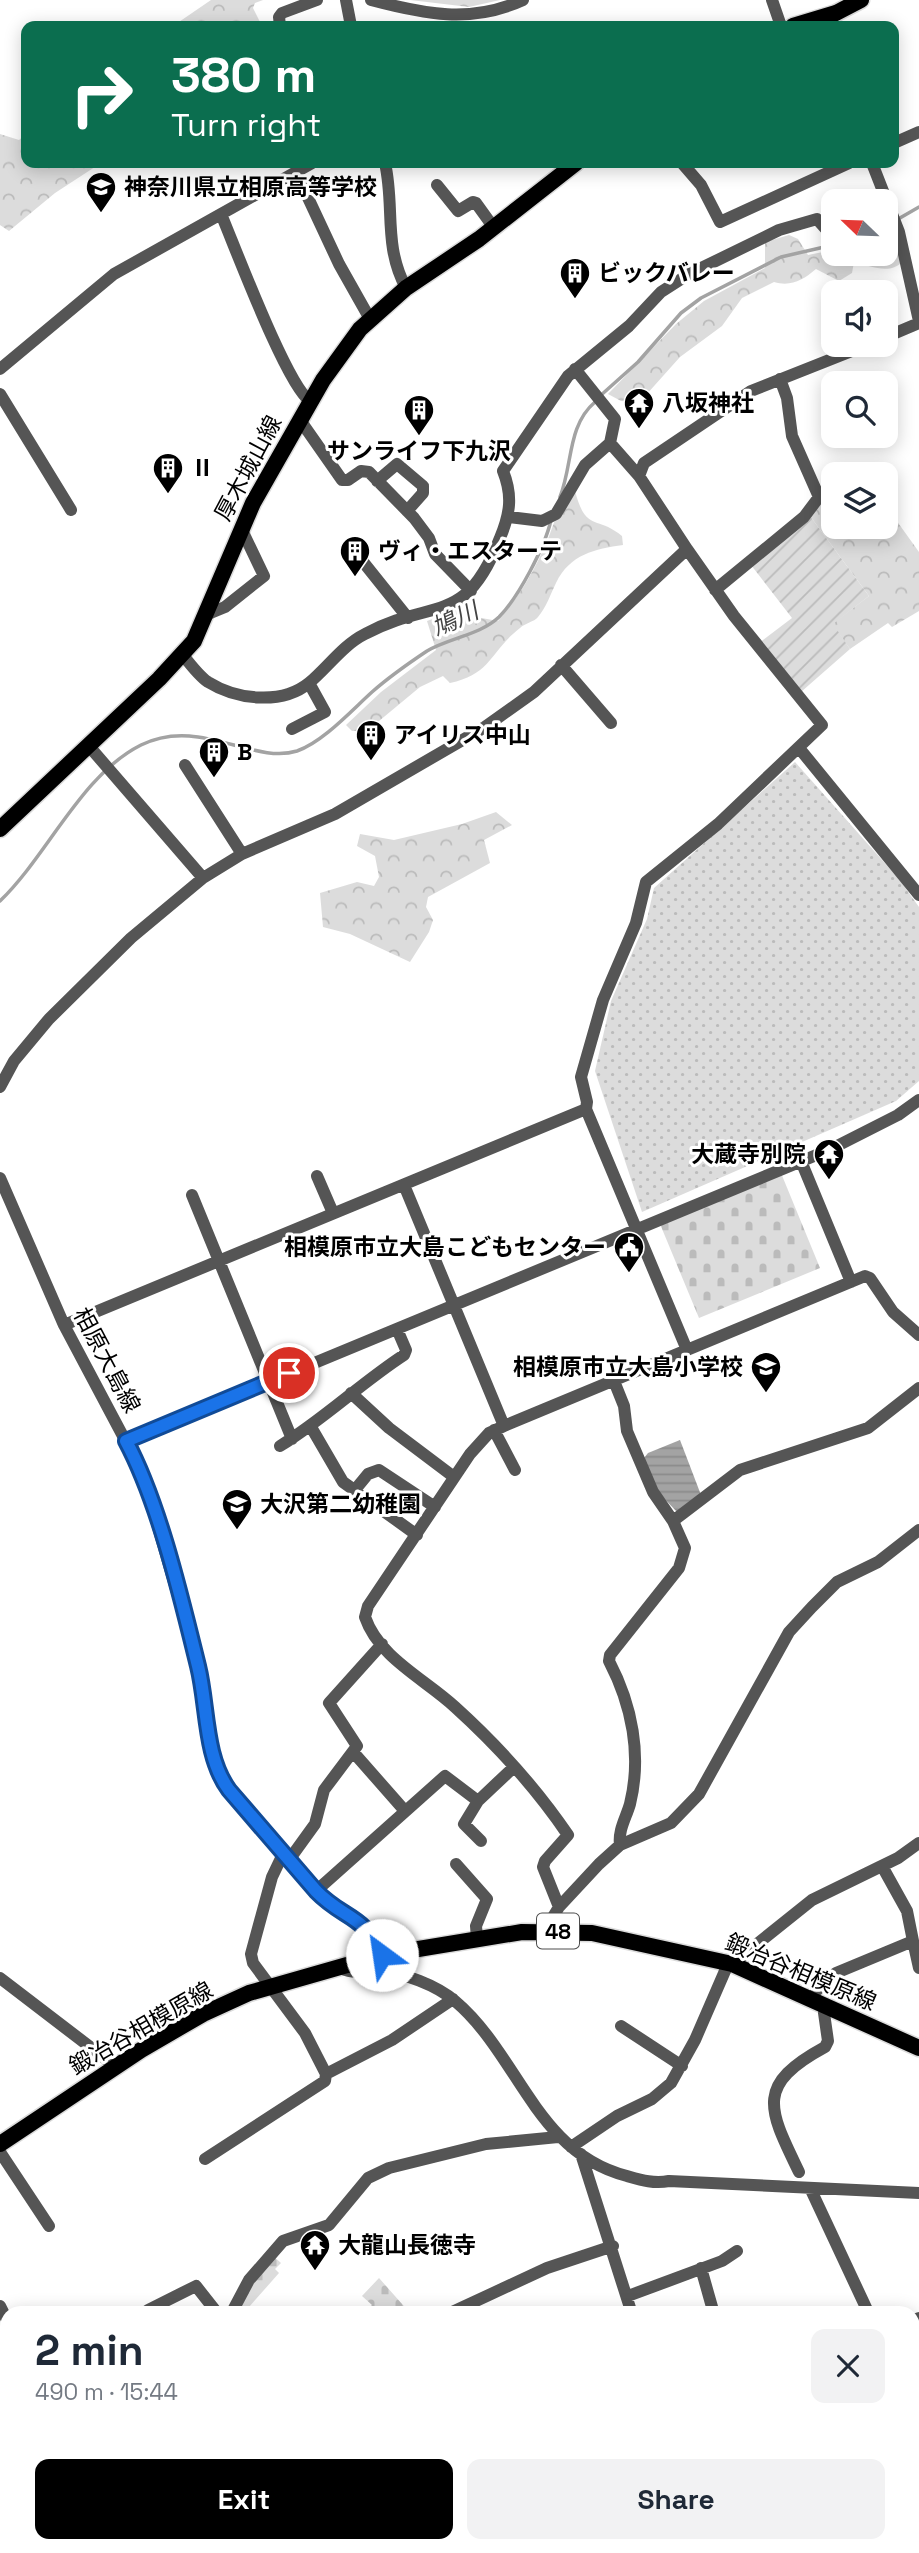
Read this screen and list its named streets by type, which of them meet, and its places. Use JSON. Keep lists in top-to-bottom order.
{
  "streets": {
    "main road": ["厚木城山線", "48", "鍛冶谷相模原線"],
    "street": ["相原大島線"]
  },
  "crossings": [
    ["相原大島線", "鍛冶谷相模原線"]
  ],
  "water": ["鳩川"],
  "places": {
    "school or university": ["神奈川県立相原高等学校", "相模原市立大島小学校", "大沢第二幼稚園"],
    "building": [
      "ビックバレー",
      "サンライフ下九沢",
      "Ⅱ",
      "ヴィ・エスターテ",
      "アイリス中山",
      "B"
    ],
    "temple": ["八坂神社", "大蔵寺別院", "大龍山長徳寺"],
    "public building": ["相模原市立大島こどもセンター"]
  },
  "north": "top left",
  "page": {
    "turn": ["380 m", "Turn right"],
    "heading": ["2 min", "490 m · 15:44"],
    "buttons": ["Exit", "Share"]
  }
}
